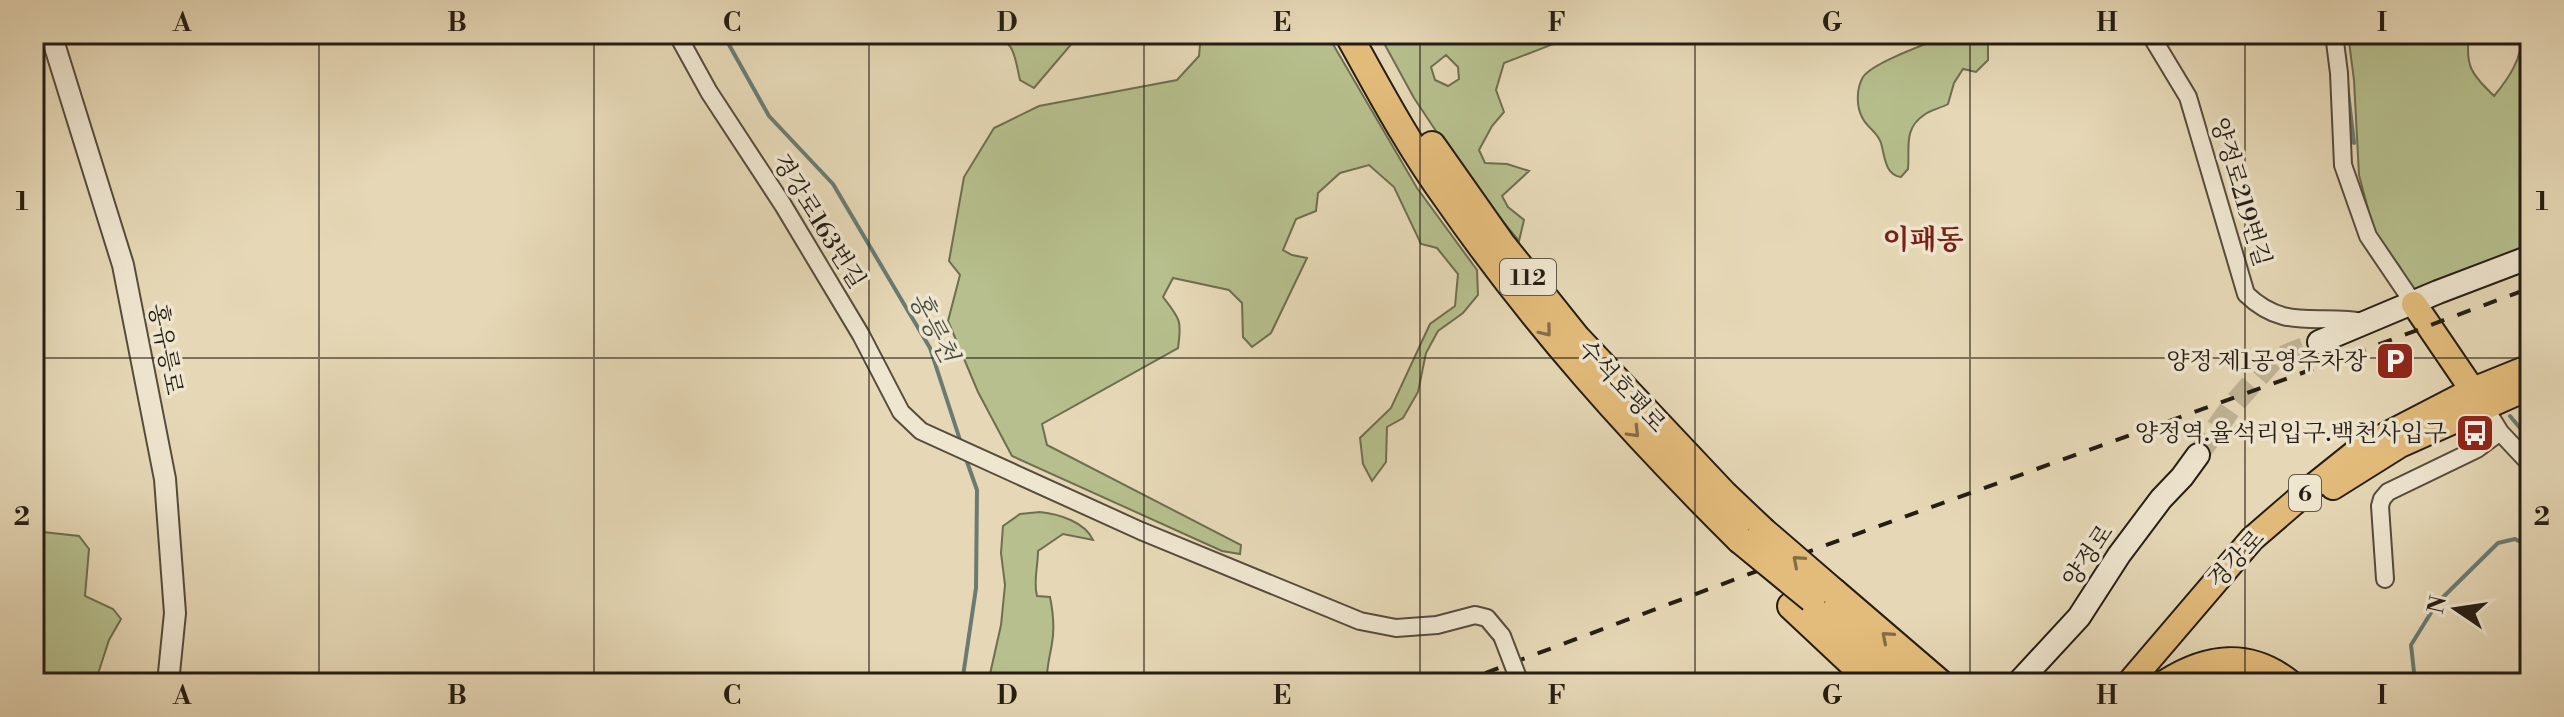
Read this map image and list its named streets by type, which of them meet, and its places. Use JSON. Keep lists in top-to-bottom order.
{
  "streets": {
    "highway": ["112", "수석호평로"],
    "main road": ["6", "양정로", "경강로"],
    "street": ["양정로219번길", "경강로163번길", "홍유릉로"]
  },
  "districts": ["이패동"],
  "water": ["홍릉천"],
  "places": {
    "parking": ["양정 제1공영주차장"],
    "bus stop": ["양정역.율석리입구.백천사입구"]
  },
  "north": "left",
  "grid": {
    "columns": [
      "A",
      "B",
      "C",
      "D",
      "E",
      "F",
      "G",
      "H",
      "I"
    ],
    "rows": ["1", "2"]
  }
}
